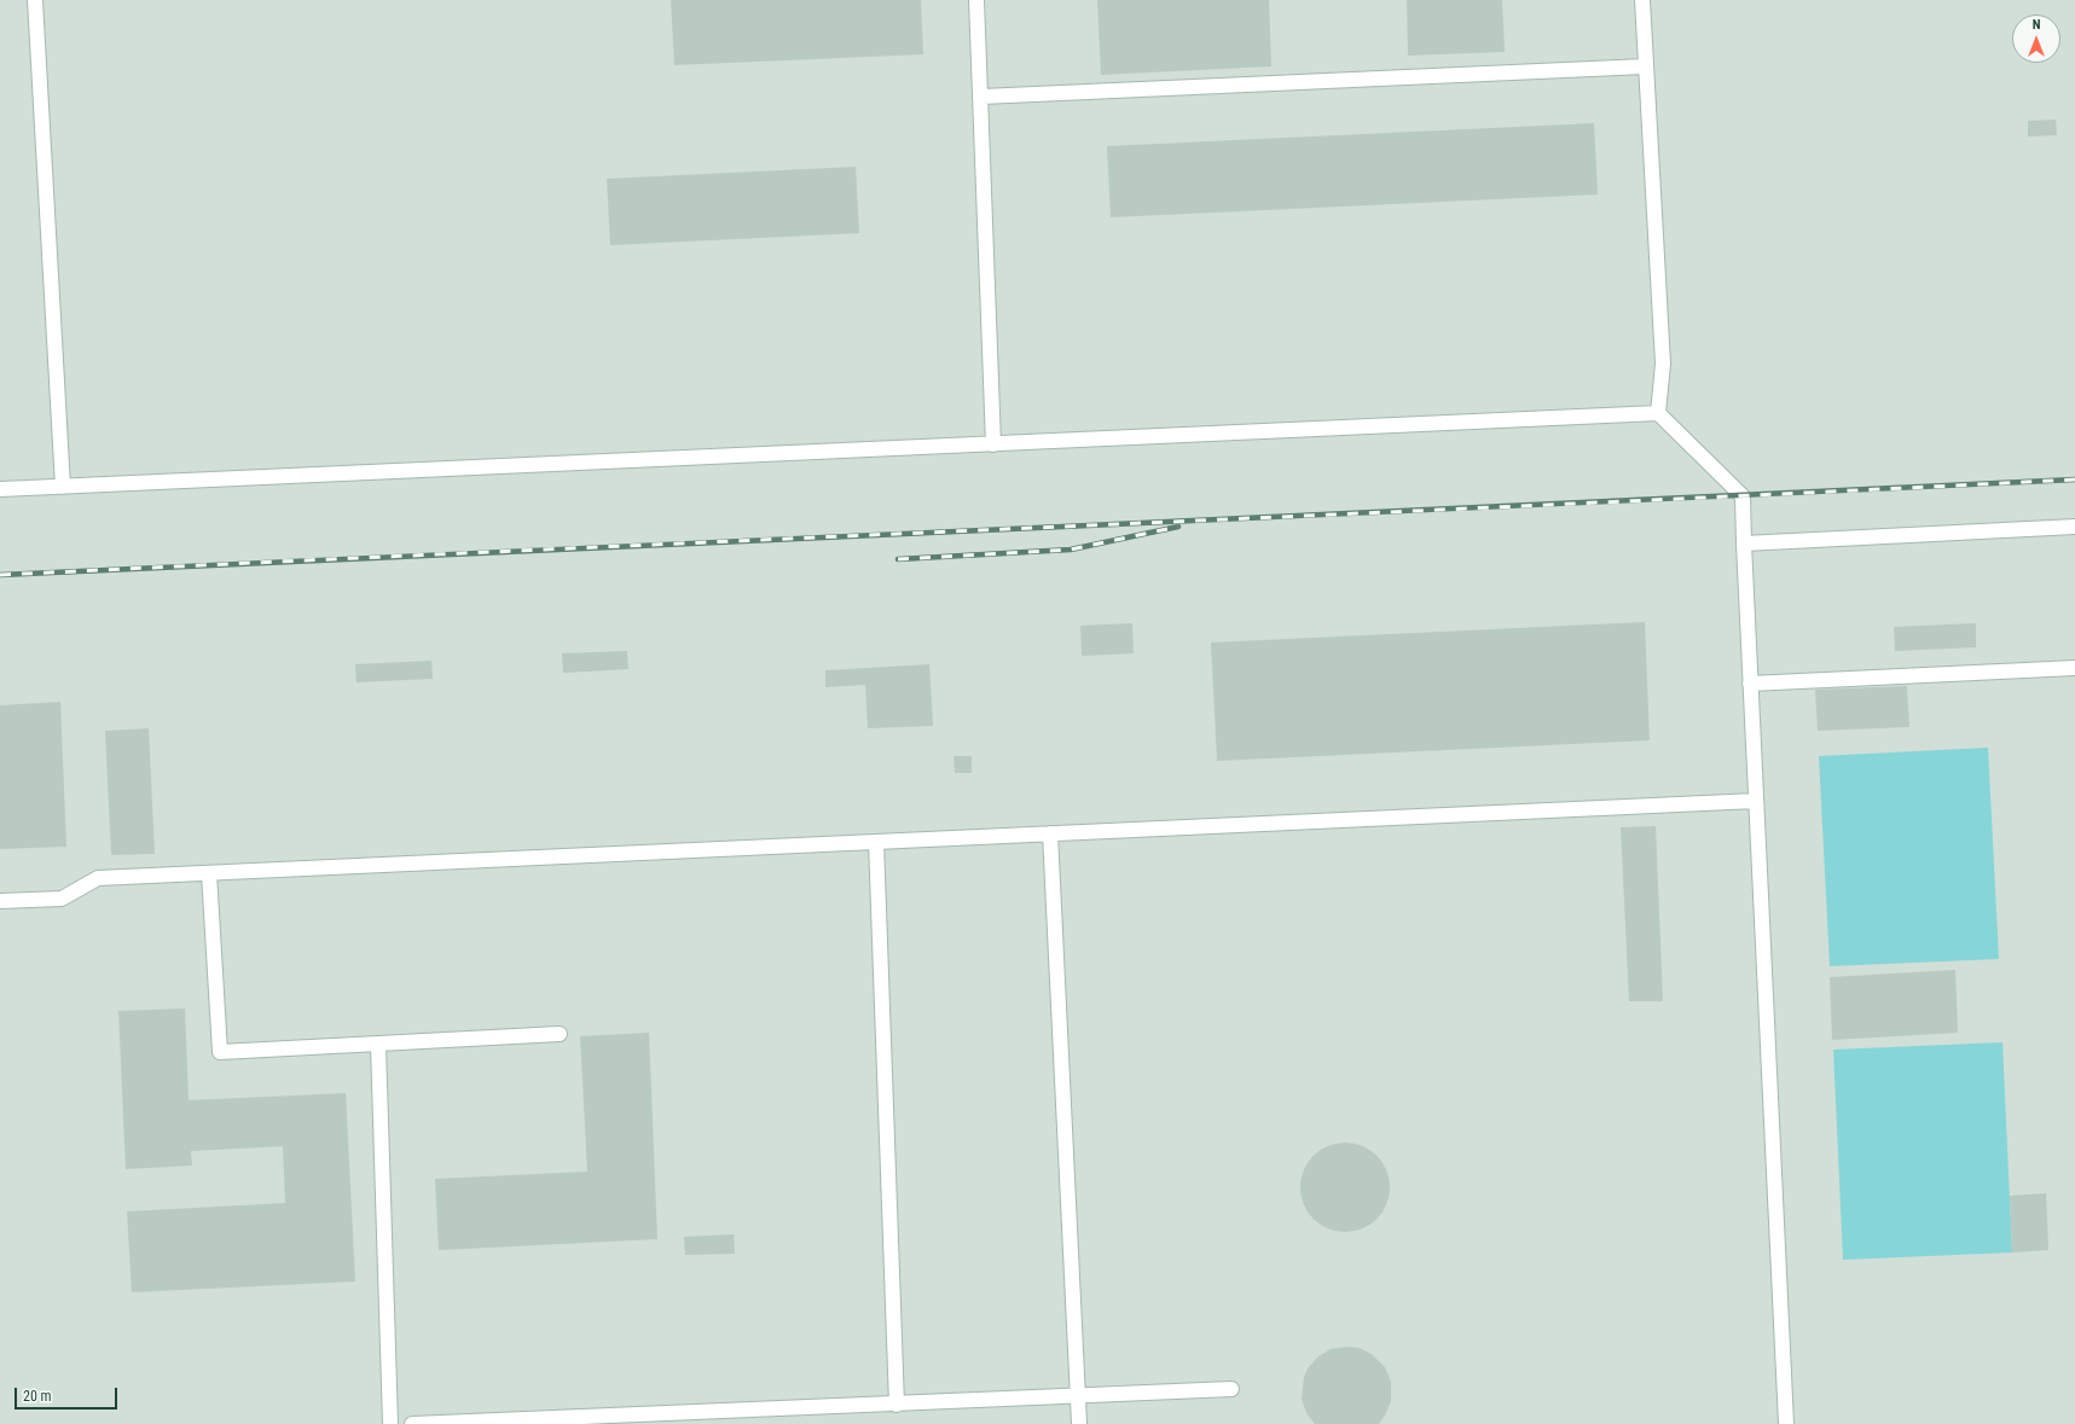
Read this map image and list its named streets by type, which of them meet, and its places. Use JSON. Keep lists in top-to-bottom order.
{
  "scale_bar": "20 m",
  "north": "top"
}
